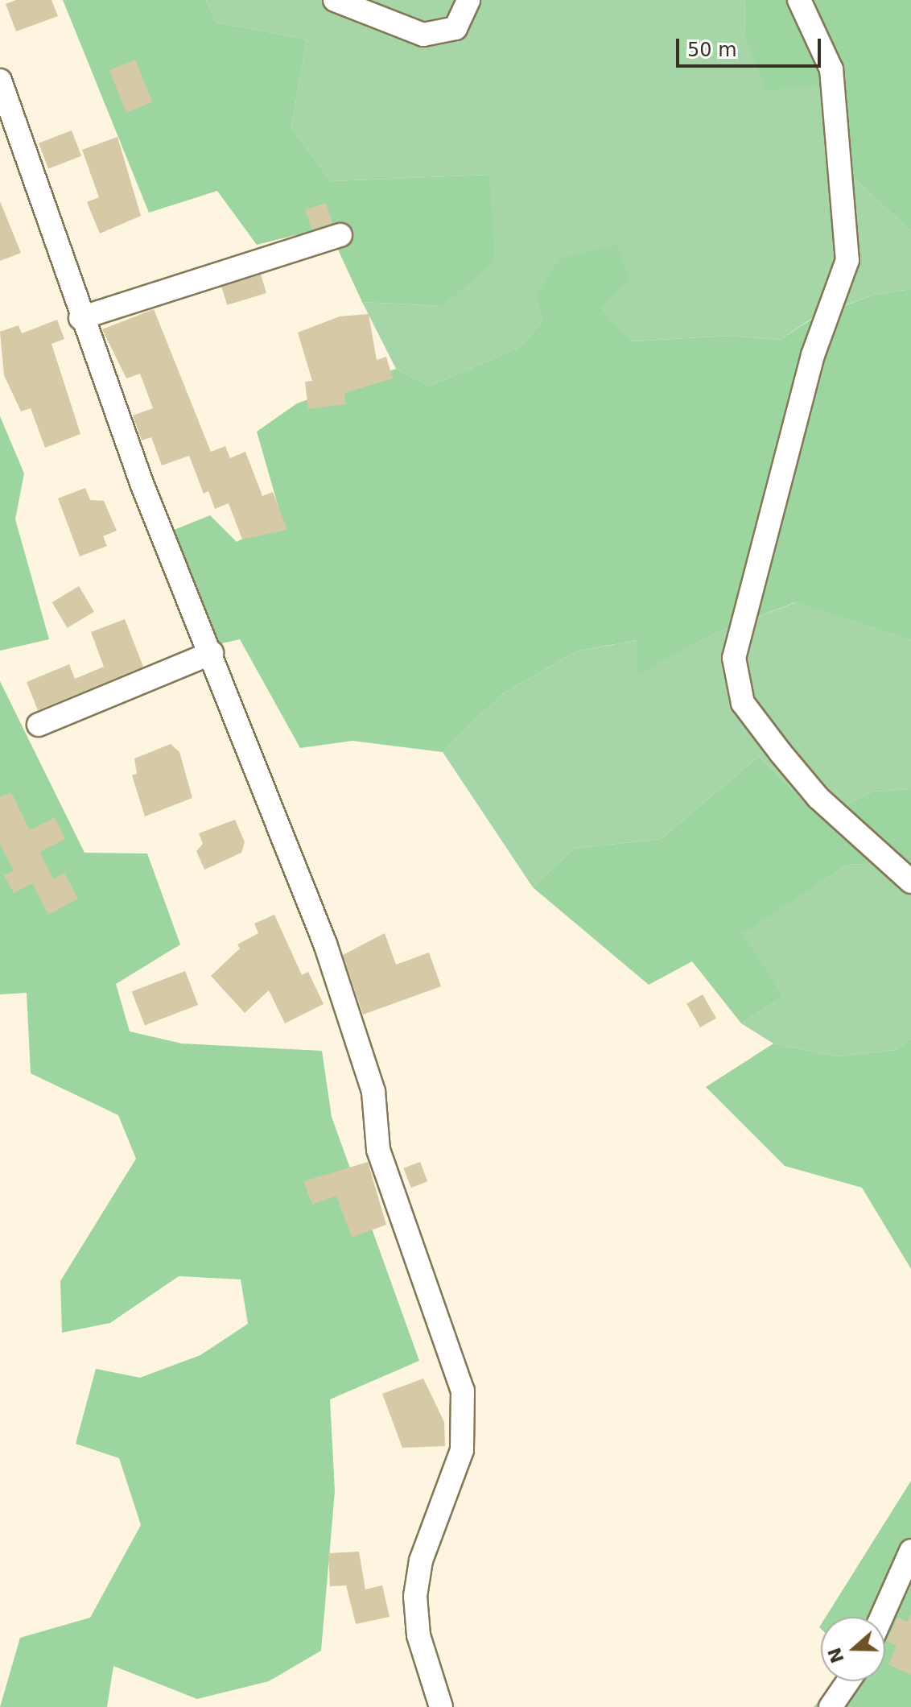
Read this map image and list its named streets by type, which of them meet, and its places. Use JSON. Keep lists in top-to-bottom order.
{
  "scale_bar": "50 m",
  "north": "left"
}
